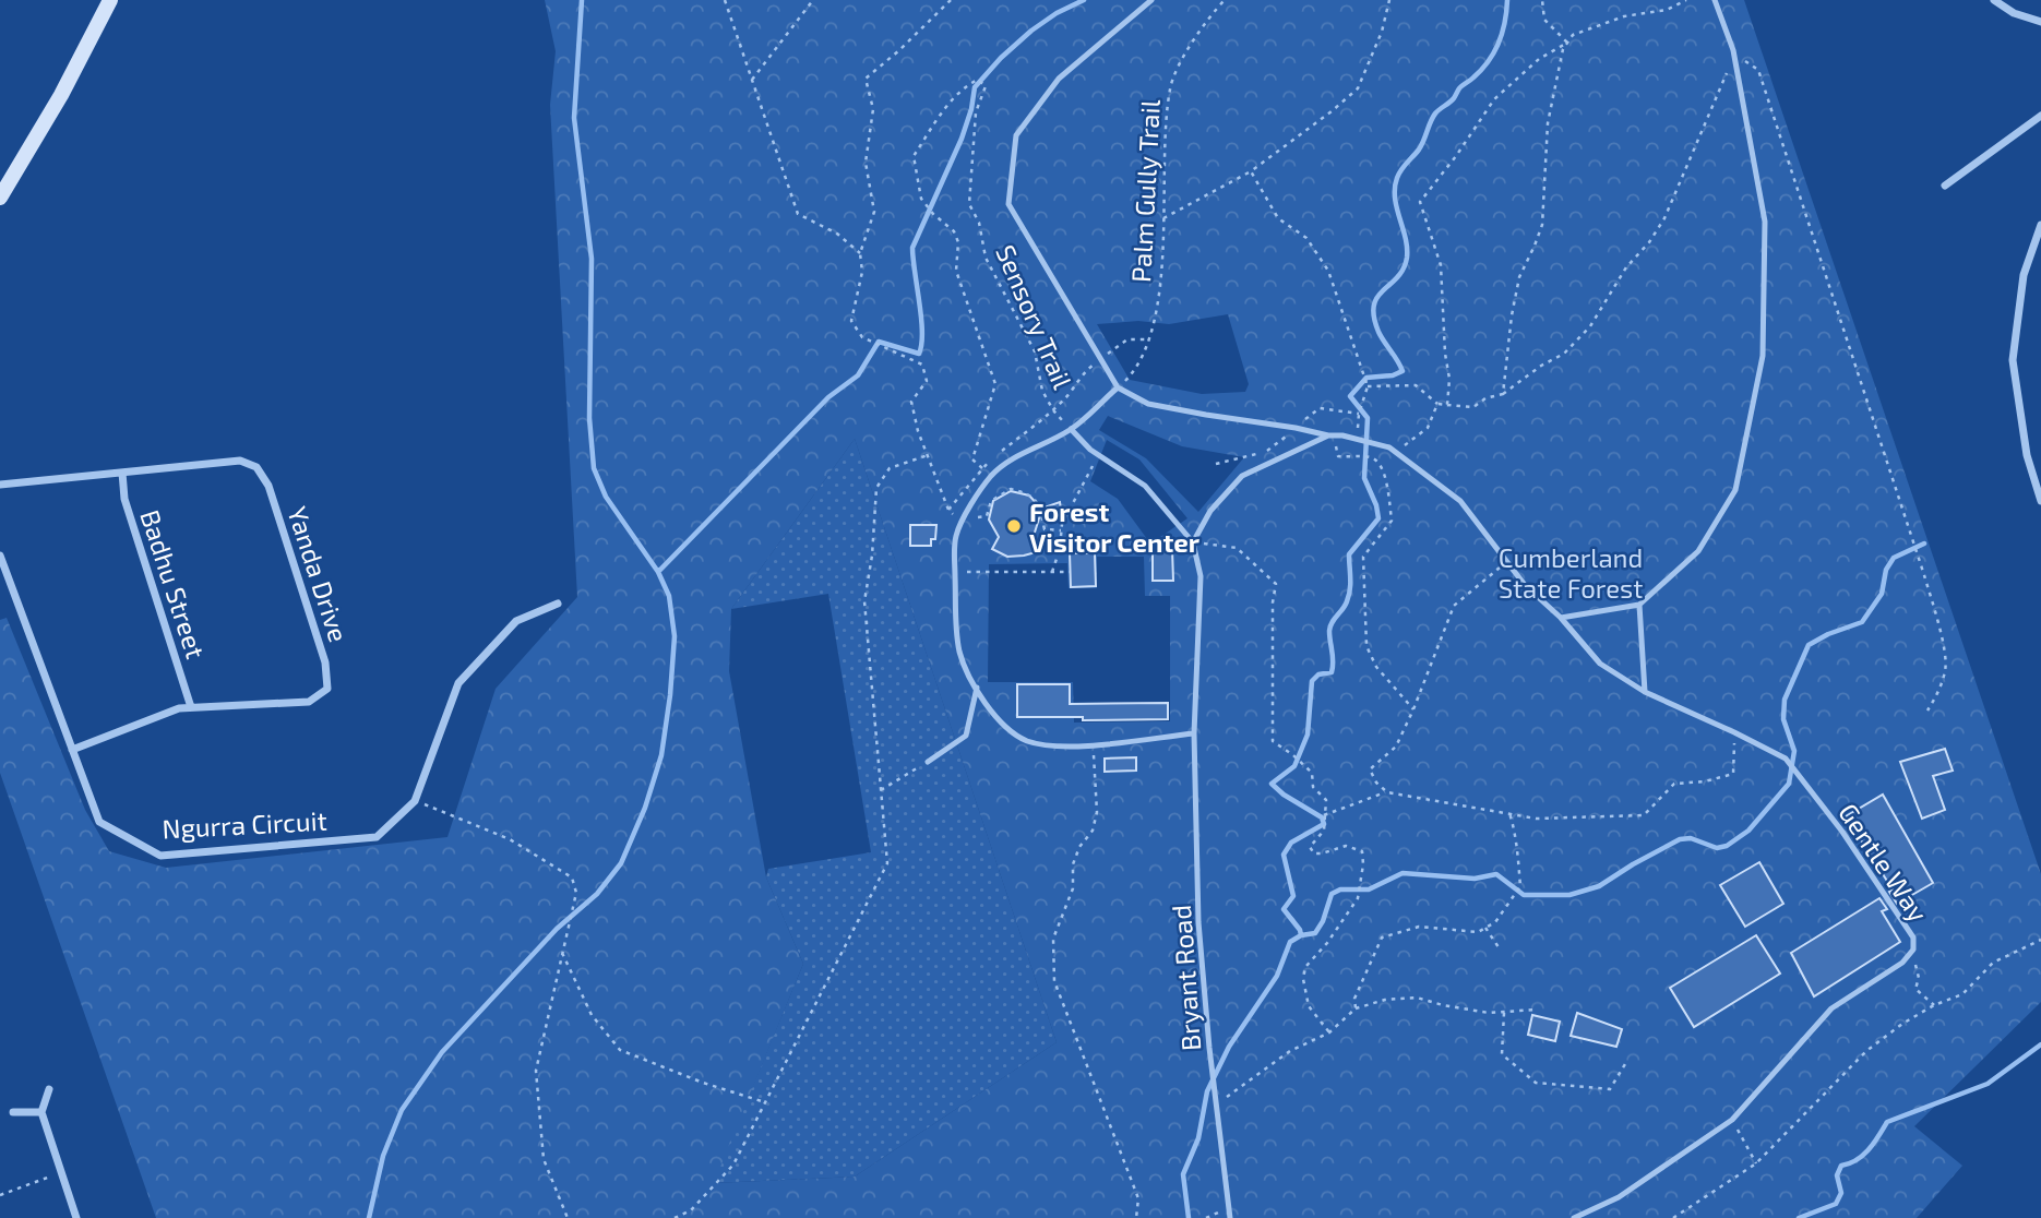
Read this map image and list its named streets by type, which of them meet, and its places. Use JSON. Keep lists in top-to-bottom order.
{
  "streets": {
    "street": ["Yanda Drive", "Badhu Street", "Ngurra Circuit"],
    "lane": ["Gentle Way", "Bryant Road"],
    "path": ["Palm Gully Trail", "Sensory Trail"]
  },
  "crossings": [
    ["Yanda Drive", "Badhu Street"],
    ["Yanda Drive", "Ngurra Circuit"]
  ],
  "parks": ["Cumberland State Forest"],
  "places": ["Forest Visitor Center"]
}
